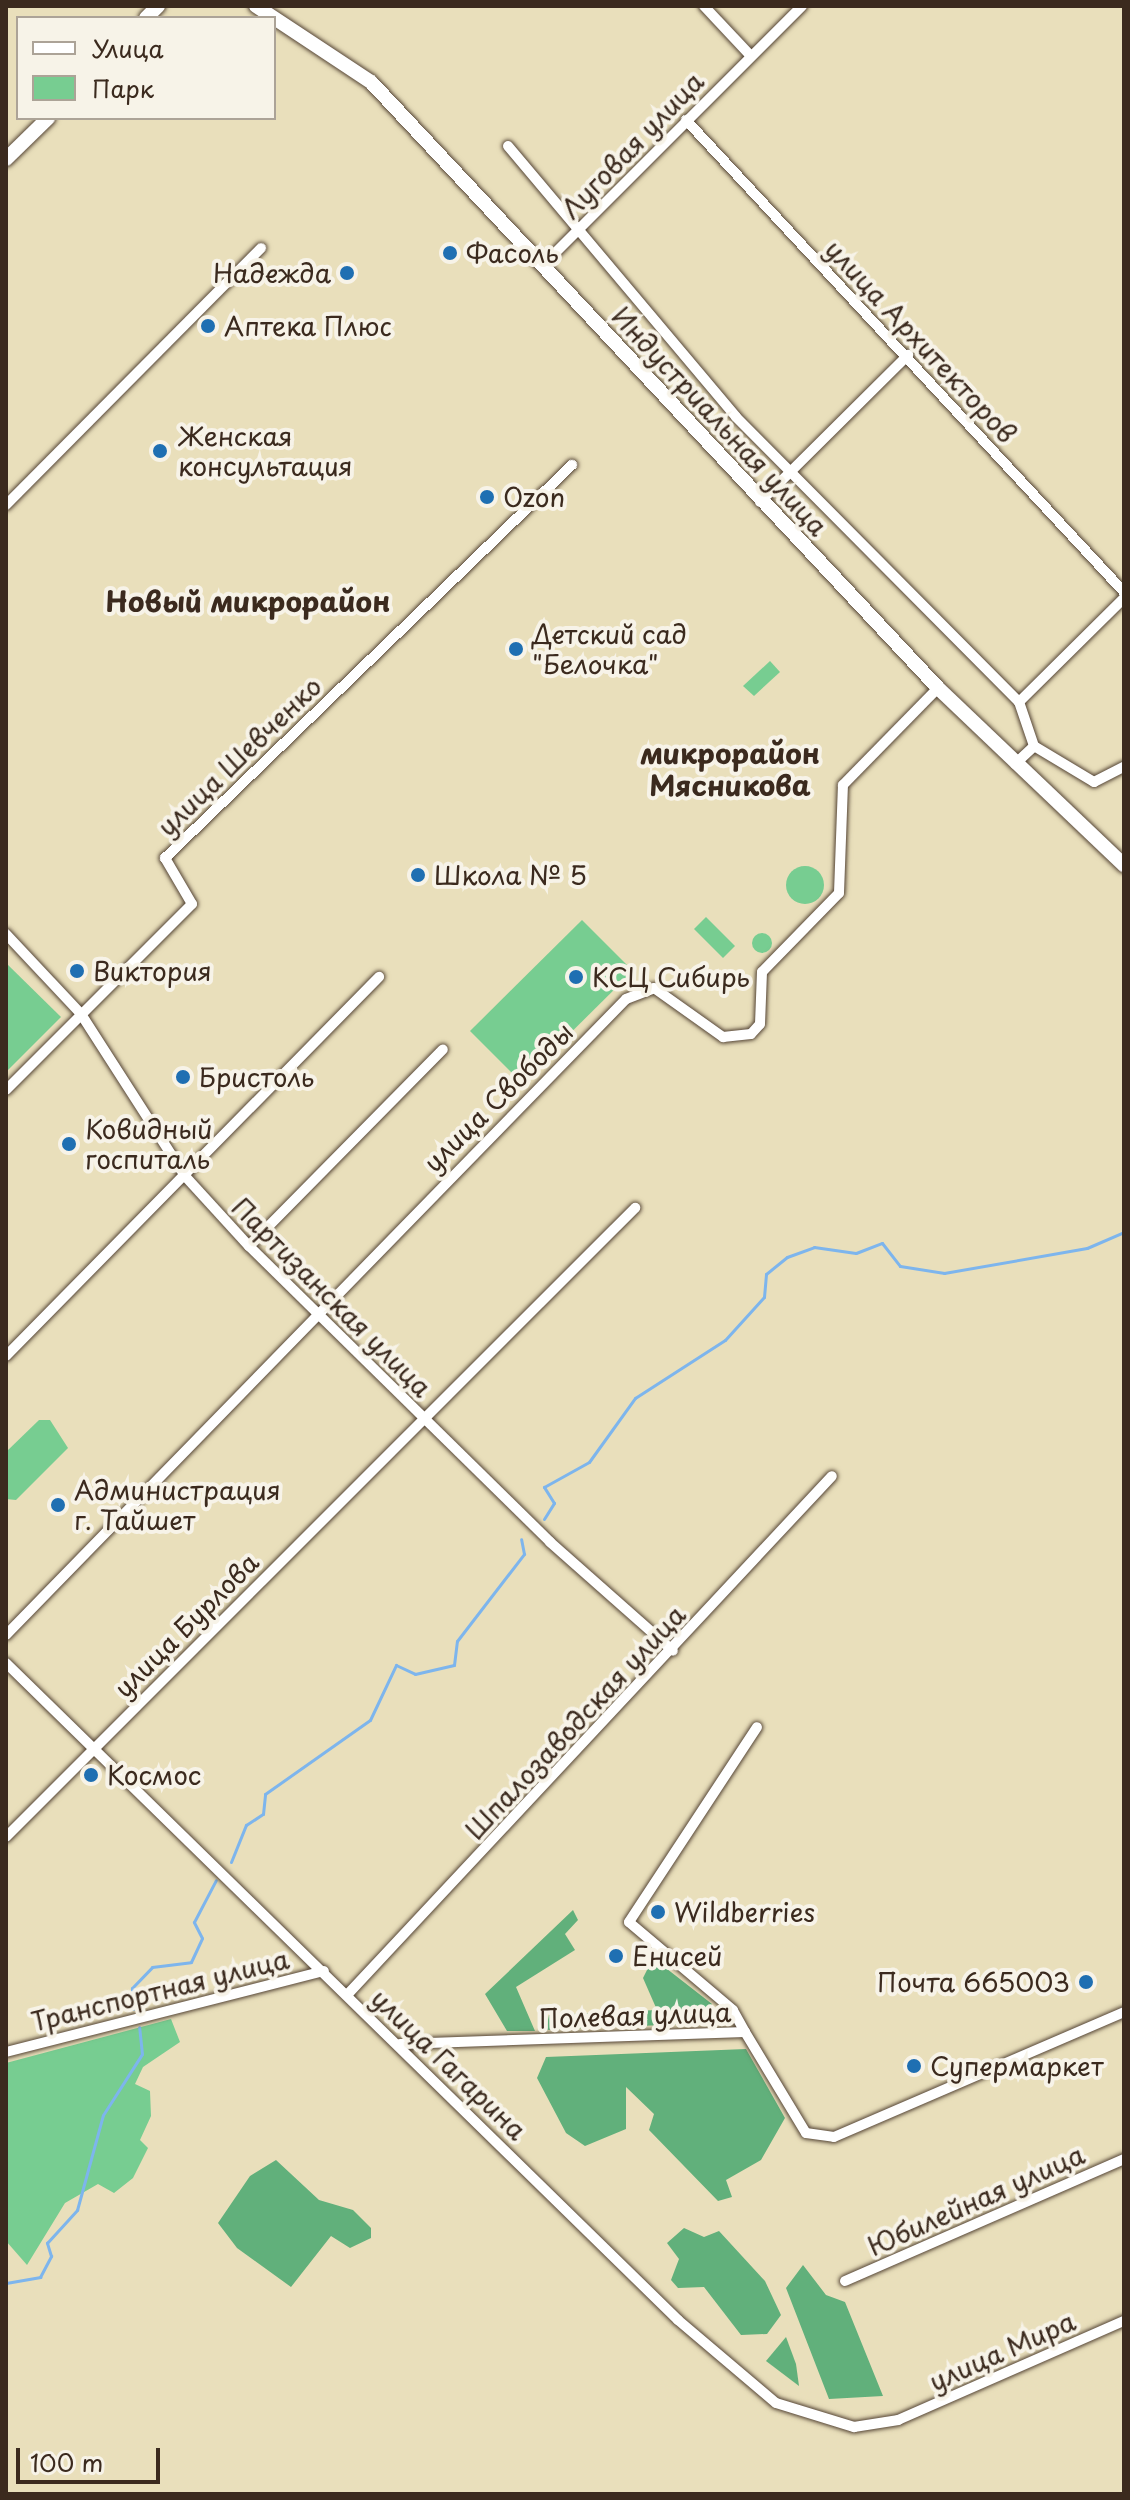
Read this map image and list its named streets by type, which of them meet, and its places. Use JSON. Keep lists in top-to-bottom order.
{
  "streets": {
    "street": [
      "Луговая улица",
      "улица Архитекторов",
      "Индустриальная улица",
      "улица Шевченко",
      "улица Свободы",
      "Партизанская улица",
      "улица Бурлова",
      "Шпалозаводская улица",
      "Транспортная улица",
      "Полевая улица",
      "улица Гагарина",
      "Юбилейная улица",
      "улица Мира"
    ]
  },
  "crossings": [
    ["Луговая улица", "улица Архитекторов"],
    ["Луговая улица", "Индустриальная улица"],
    ["Индустриальная улица", "улица Свободы"],
    ["улица Шевченко", "Партизанская улица"],
    ["улица Свободы", "Партизанская улица"],
    ["Партизанская улица", "улица Бурлова"],
    ["Партизанская улица", "Шпалозаводская улица"],
    ["улица Бурлова", "улица Гагарина"],
    ["Шпалозаводская улица", "улица Гагарина"],
    ["Транспортная улица", "улица Гагарина"],
    ["Полевая улица", "улица Гагарина"],
    ["улица Гагарина", "улица Мира"]
  ],
  "districts": ["Новый микрорайон", "микрорайон Мясникова"],
  "places": [
    "Фасоль",
    "Надежда",
    "Аптека Плюс",
    "Женская консультация",
    "Ozon",
    "Детский сад \"Белочка\"",
    "Школа № 5",
    "Виктория",
    "КСЦ Сибирь",
    "Бристоль",
    "Ковидный госпиталь",
    "Администрация г. Тайшет",
    "Космос",
    "Wildberries",
    "Енисей",
    "Почта 665003",
    "Супермаркет"
  ],
  "legend": ["Улица", "Парк"],
  "scale_bar": "100 m"
}
